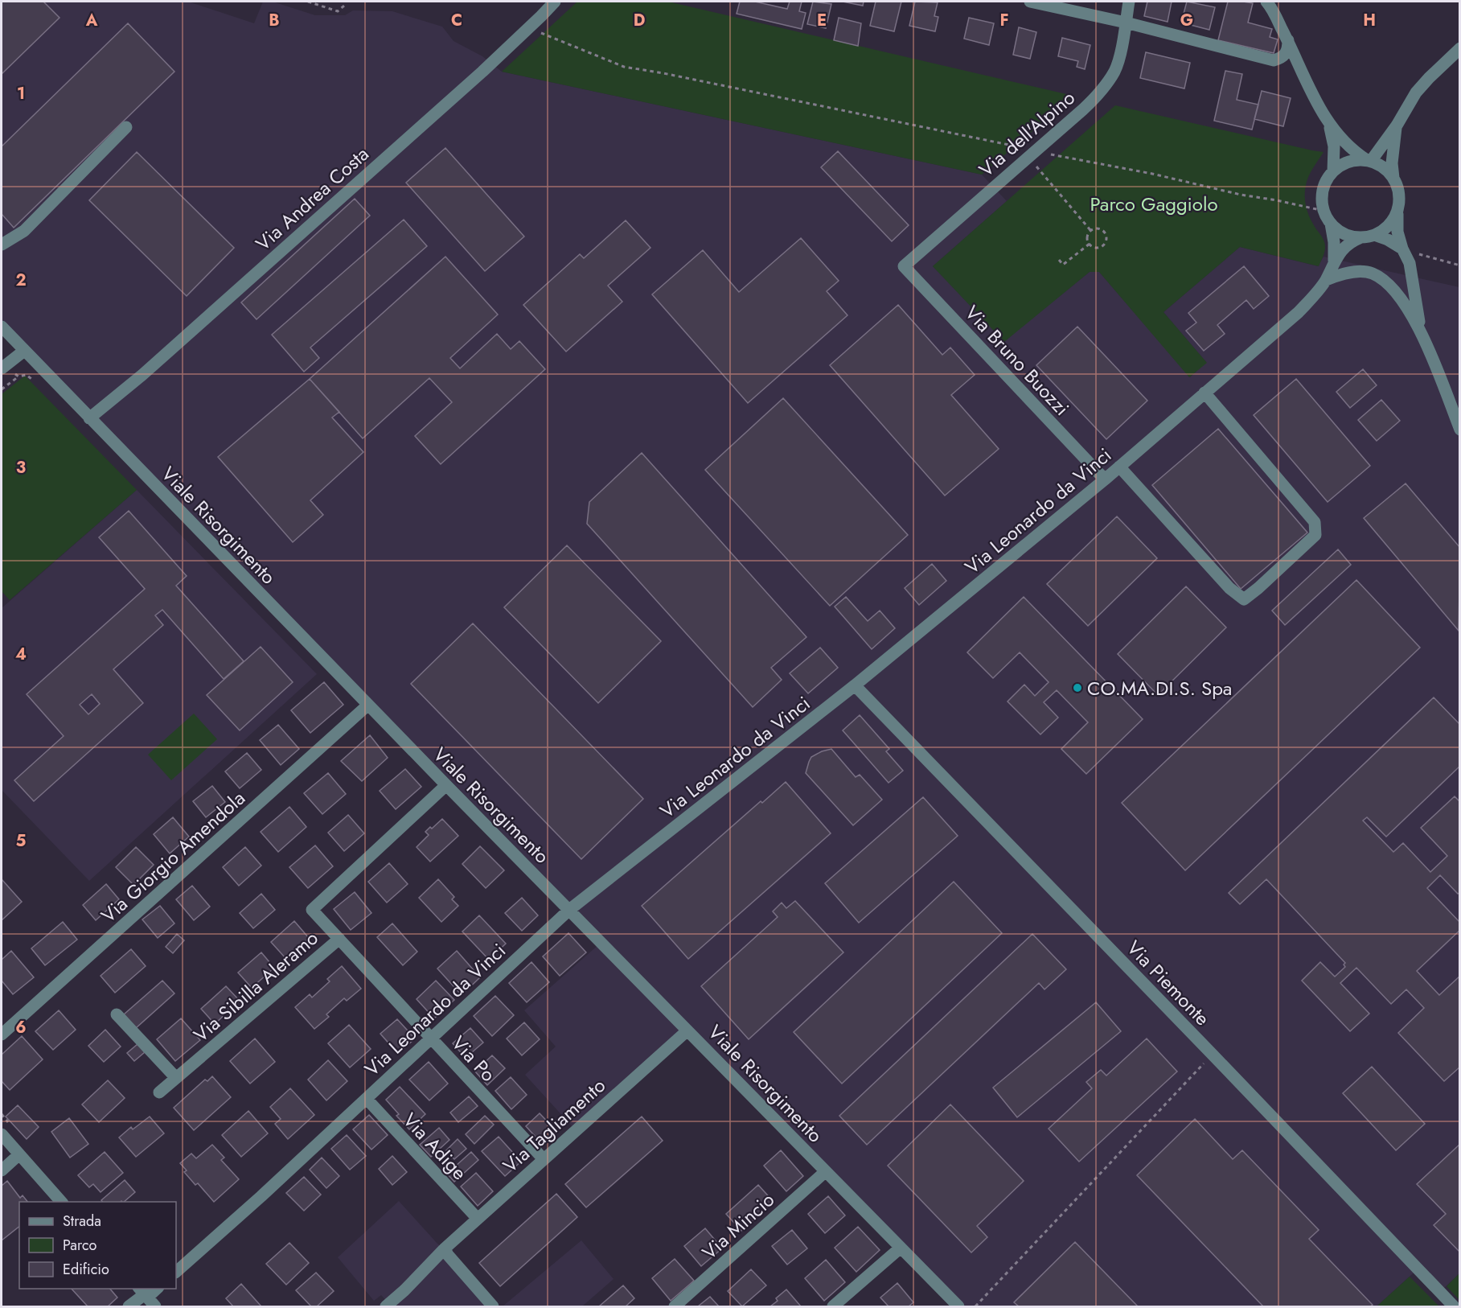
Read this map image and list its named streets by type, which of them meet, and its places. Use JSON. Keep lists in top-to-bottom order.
{
  "streets": {
    "street": [
      "Via dell'Alpino",
      "Via Andrea Costa",
      "Via Bruno Buozzi",
      "Via Leonardo da Vinci",
      "Viale Risorgimento",
      "Via Giorgio Amendola",
      "Via Piemonte",
      "Via Sibilla Aleramo",
      "Via Po",
      "Via Tagliamento",
      "Via Adige",
      "Via Mincio"
    ]
  },
  "crossings": [
    ["Via dell'Alpino", "Via Bruno Buozzi"],
    ["Via Andrea Costa", "Viale Risorgimento"],
    ["Via Bruno Buozzi", "Via Leonardo da Vinci"],
    ["Via Leonardo da Vinci", "Viale Risorgimento"],
    ["Via Leonardo da Vinci", "Via Piemonte"],
    ["Via Leonardo da Vinci", "Via Po"],
    ["Via Leonardo da Vinci", "Via Adige"],
    ["Viale Risorgimento", "Via Giorgio Amendola"],
    ["Viale Risorgimento", "Via Sibilla Aleramo"],
    ["Viale Risorgimento", "Via Tagliamento"],
    ["Viale Risorgimento", "Via Mincio"],
    ["Via Sibilla Aleramo", "Via Po"],
    ["Via Po", "Via Tagliamento"],
    ["Via Tagliamento", "Via Adige"]
  ],
  "parks": ["Parco Gaggiolo"],
  "places": ["CO.MA.DI.S. Spa"],
  "legend": ["Strada", "Parco", "Edificio"],
  "grid": {
    "columns": [
      "A",
      "B",
      "C",
      "D",
      "E",
      "F",
      "G",
      "H"
    ],
    "rows": [
      "1",
      "2",
      "3",
      "4",
      "5",
      "6"
    ]
  }
}
